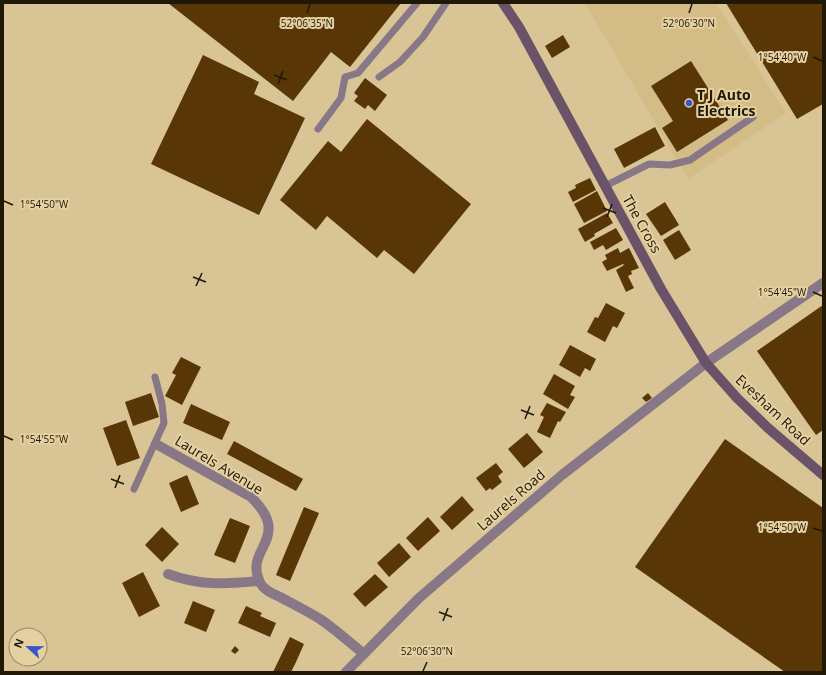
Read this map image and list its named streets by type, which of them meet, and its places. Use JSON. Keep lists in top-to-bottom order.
{
  "streets": {
    "main road": ["The Cross", "Evesham Road"],
    "street": ["Laurels Avenue", "Laurels Road"]
  },
  "crossings": [
    ["The Cross", "Evesham Road"],
    ["The Cross", "Laurels Road"],
    ["Evesham Road", "Laurels Road"]
  ],
  "places": ["T J Auto Electrics"],
  "north": "left",
  "coordinates": [
    "52°06'35\"N",
    "52°06'30\"N",
    "1°54'40\"W",
    "1°54'50\"W",
    "1°54'45\"W",
    "1°54'55\"W"
  ]
}
